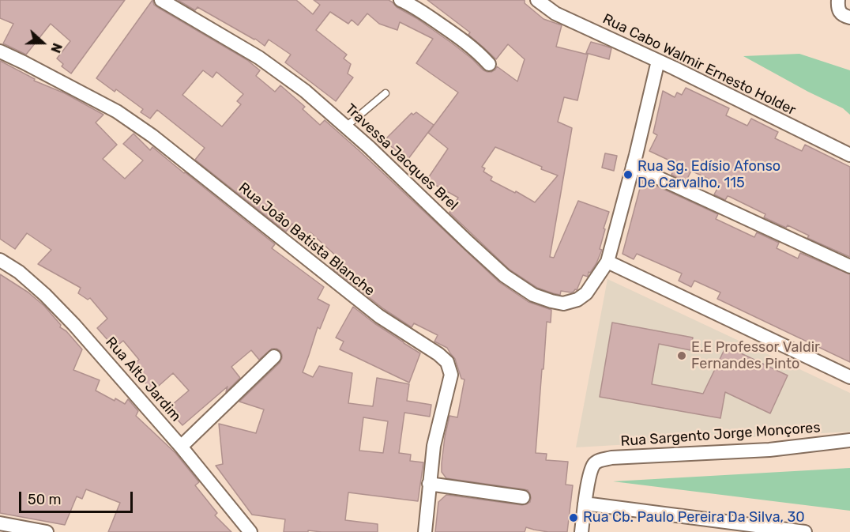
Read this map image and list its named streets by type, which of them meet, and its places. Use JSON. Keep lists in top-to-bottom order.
{
  "streets": {
    "street": [
      "Rua Cabo Walmir Ernesto Holder",
      "Travessa Jacques Brel",
      "Rua João Batista Blanche",
      "Rua Alto Jardim",
      "Rua Sargento Jorge Monçores"
    ]
  },
  "places": ["Rua Sg. Edísio Afonso De Carvalho, 115", "E.E Professor Valdir Fernandes Pinto", "Rua Cb. Paulo Pereira Da Silva, 30"],
  "scale_bar": "50 m",
  "north": "right"
}
